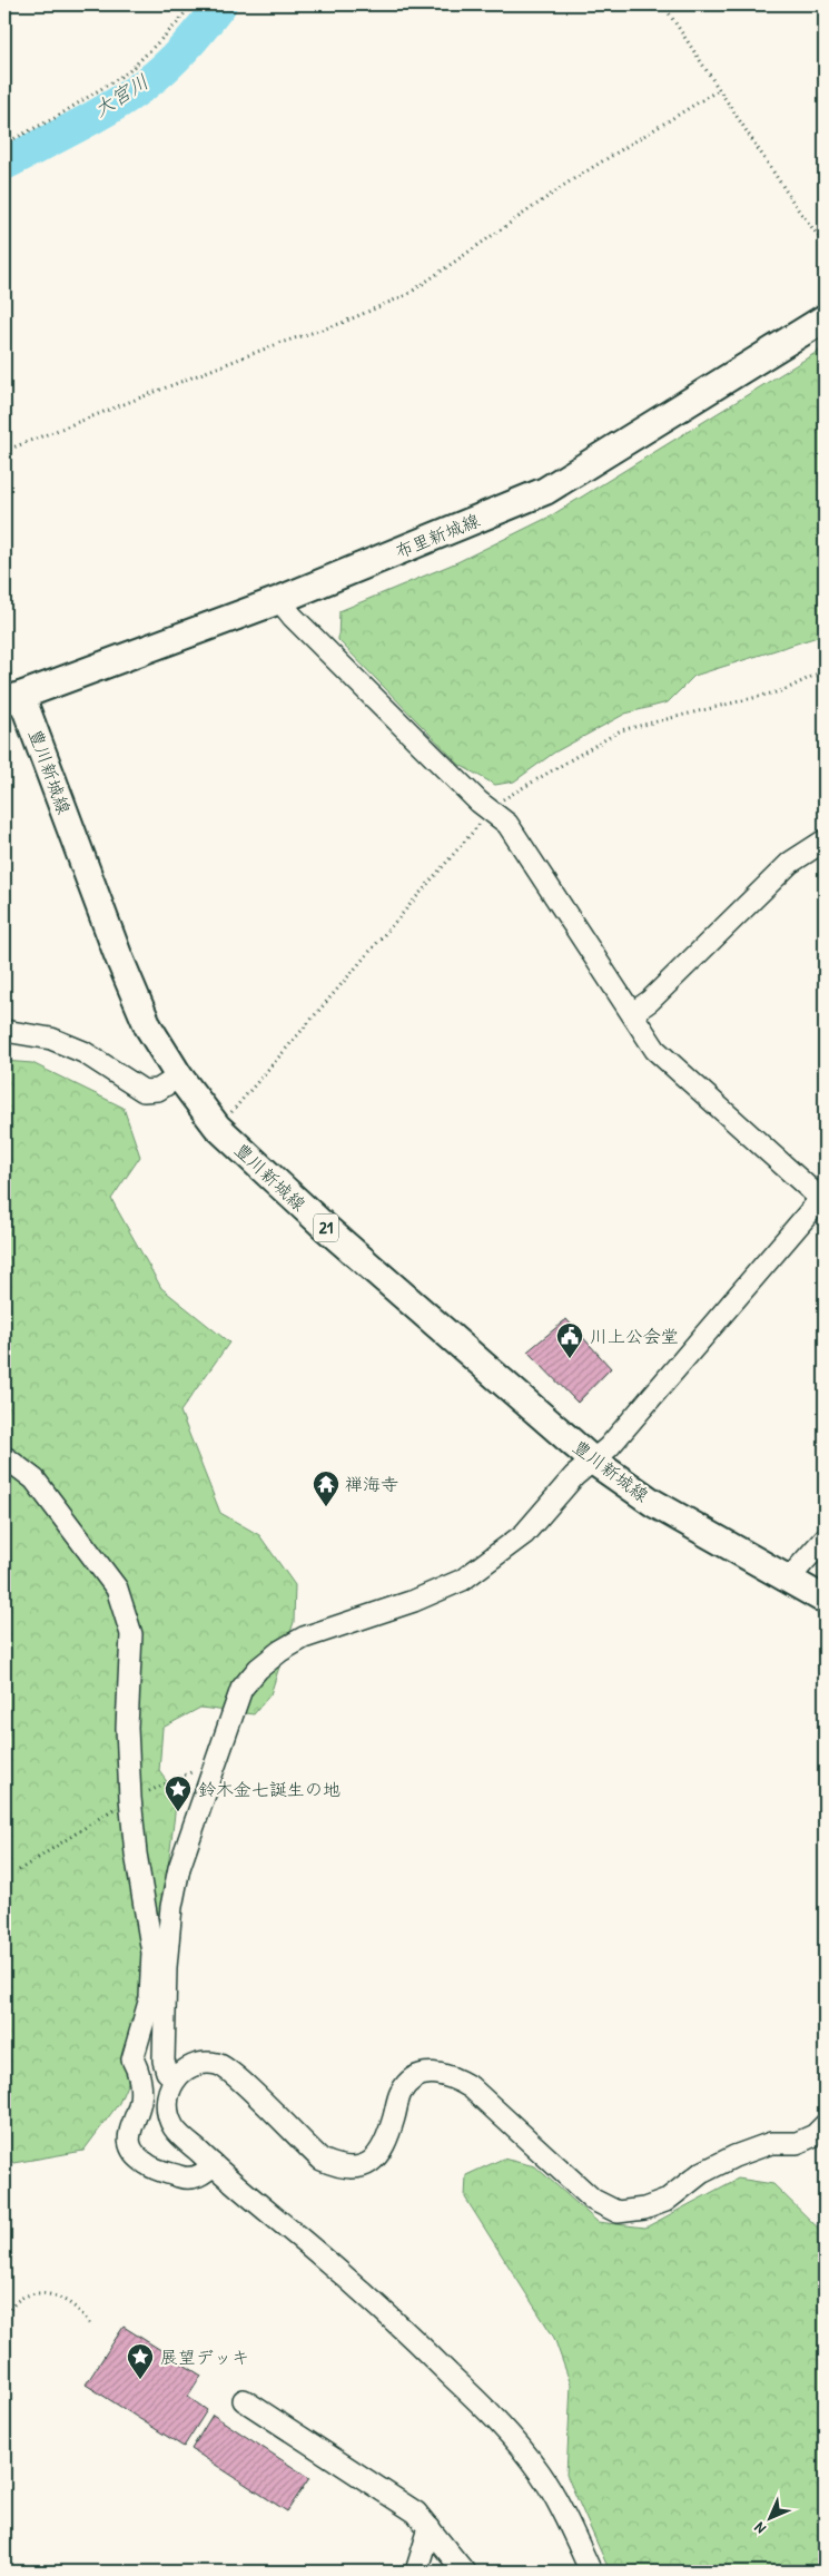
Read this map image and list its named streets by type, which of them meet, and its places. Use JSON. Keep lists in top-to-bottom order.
{
  "streets": {
    "main road": ["布里新城線", "豊川新城線", "21"]
  },
  "crossings": [
    ["布里新城線", "豊川新城線"]
  ],
  "water": ["大宮川"],
  "places": {
    "public building": ["川上公会堂"],
    "temple": ["禅海寺"],
    "place": ["鈴木金七誕生の地", "展望デッキ"]
  },
  "north": "bottom left"
}
